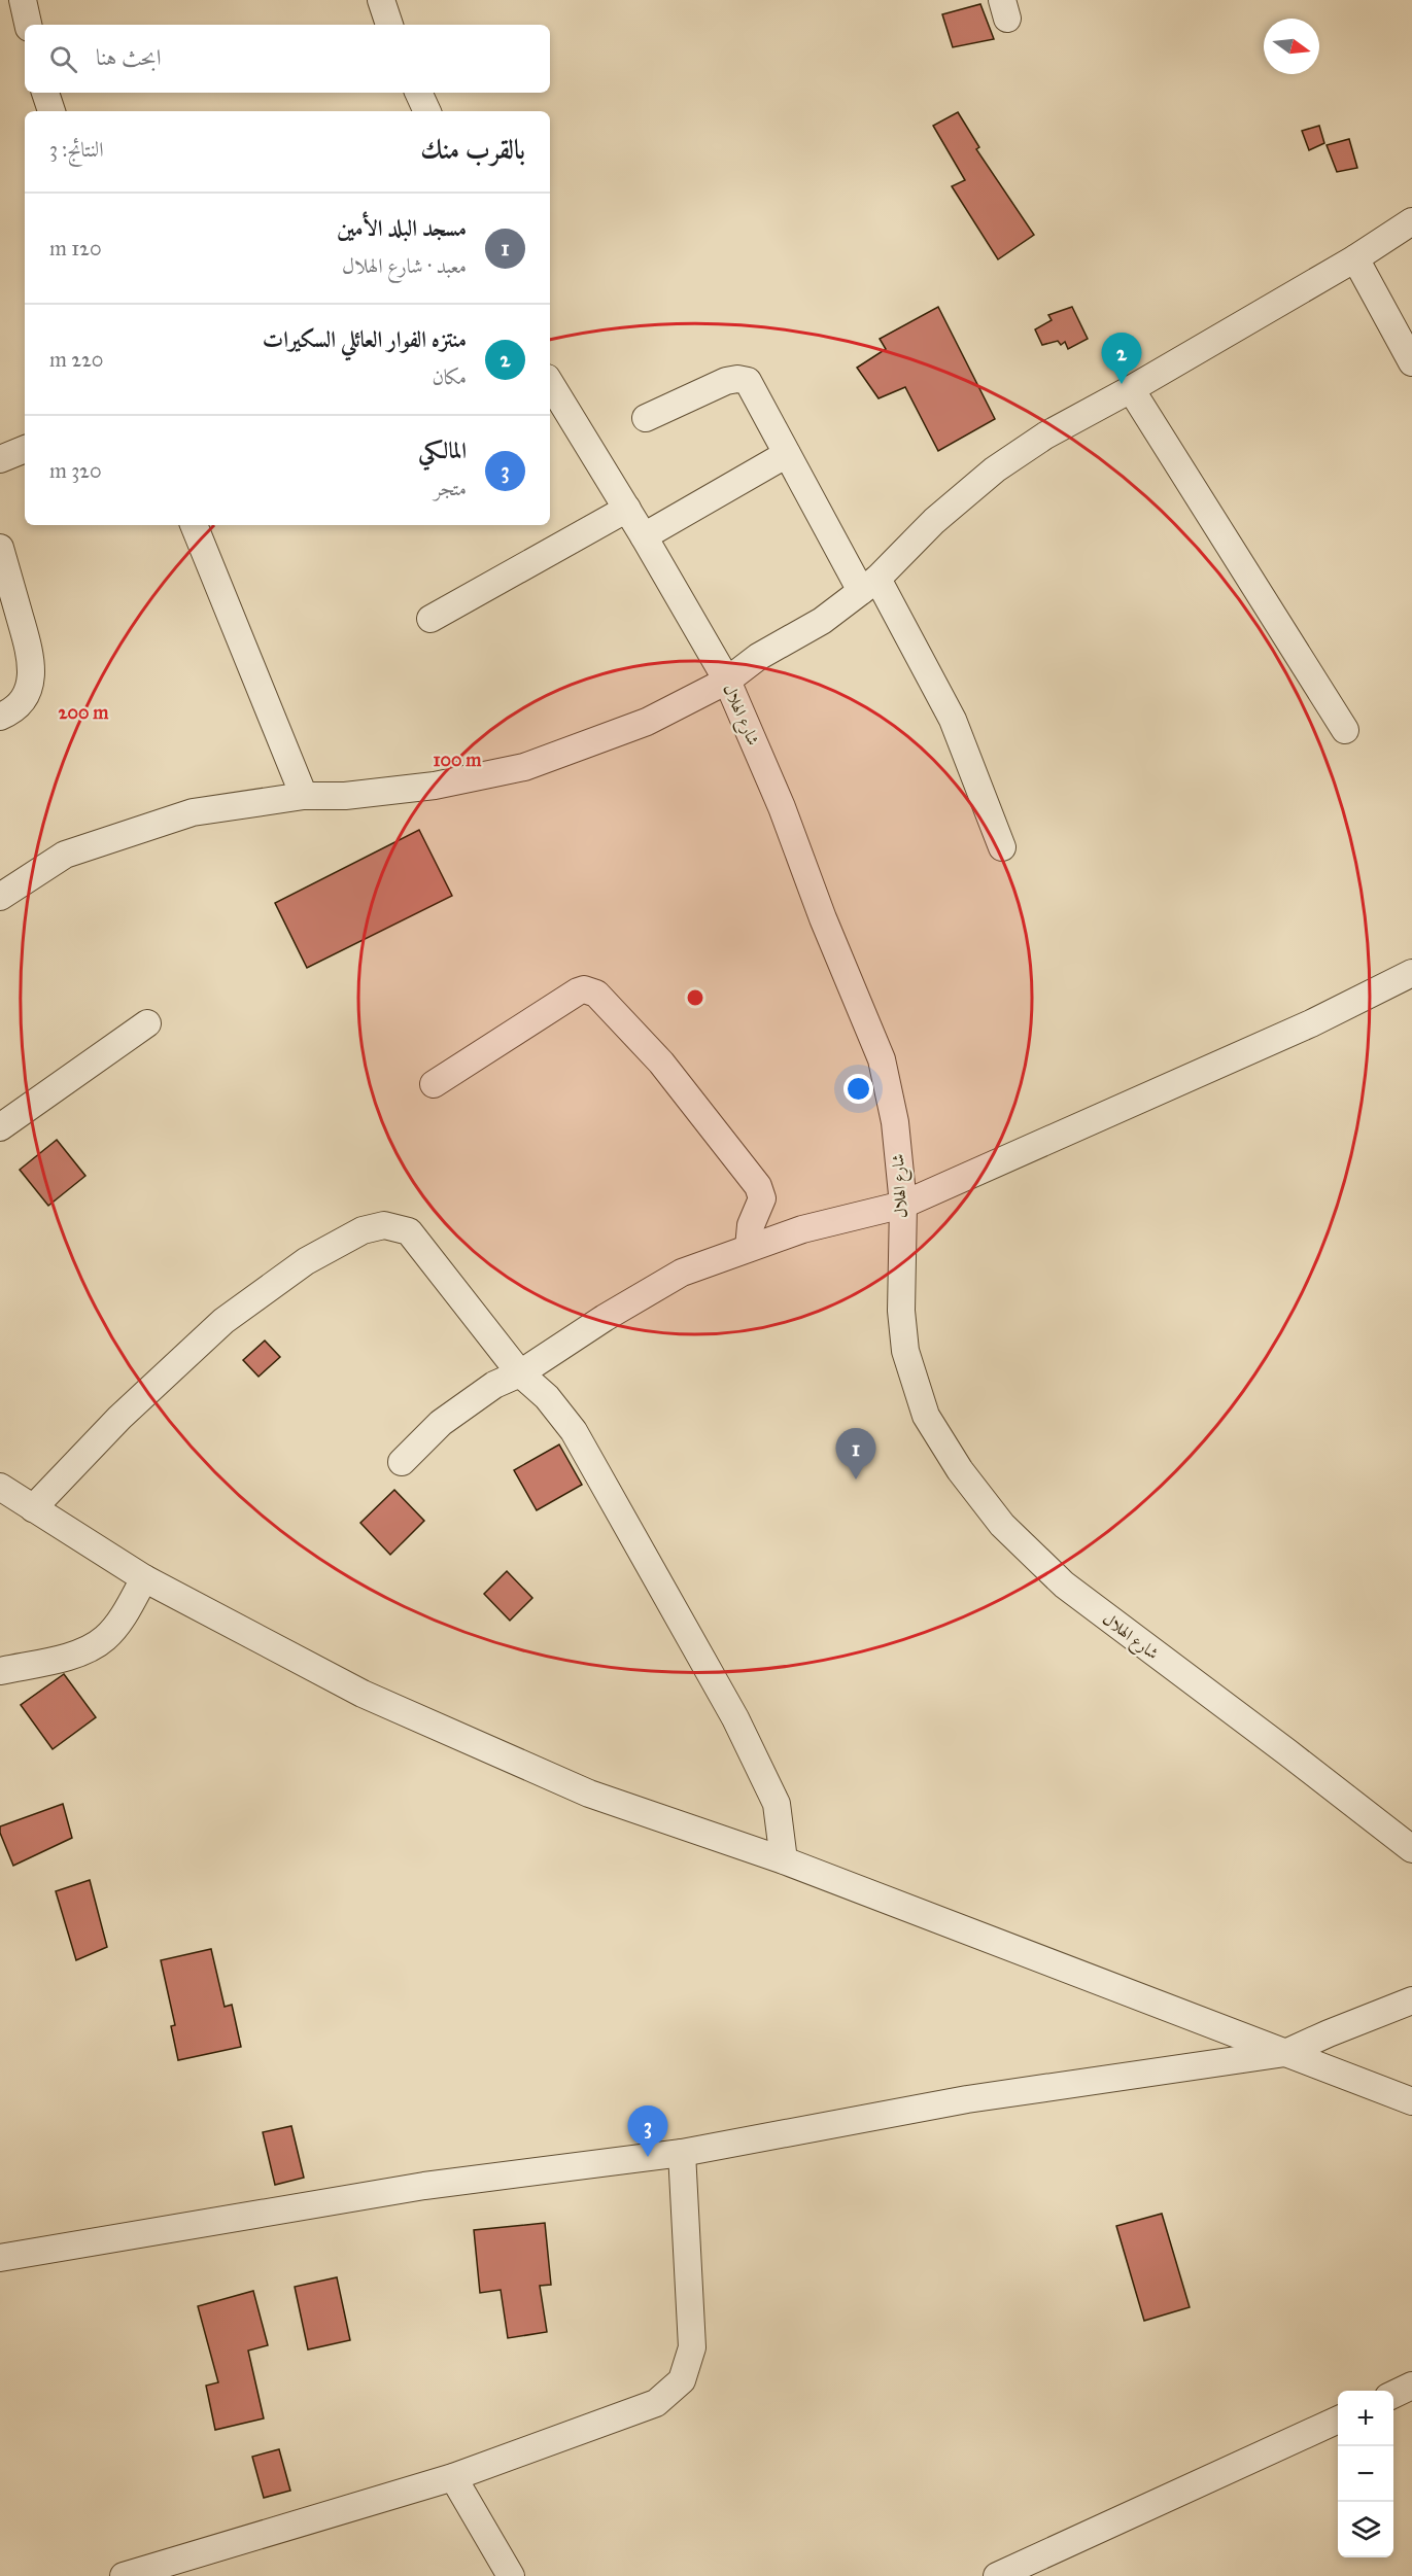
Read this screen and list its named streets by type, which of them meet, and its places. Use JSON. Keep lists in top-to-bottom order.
{
  "streets": {
    "street": ["شارع الهلال"]
  },
  "north": "right",
  "page": {
    "search": "ابحث هنا",
    "heading": ["بالقرب منك", "النتائج: 3"],
    "list": [
      {
        "mark": "1",
        "name": "مسجد البلد الأمين",
        "note": "معبد · شارع الهلال",
        "value": "120 m"
      },
      {
        "mark": "2",
        "name": "منتزه الفوار العائلي السكيرات",
        "note": "مكان",
        "value": "220 m"
      },
      {
        "mark": "3",
        "name": "المالكي",
        "note": "متجر",
        "value": "320 m"
      }
    ],
    "pins": ["2", "1", "3"],
    "map_buttons": ["+", "−"]
  },
  "rings": ["200 m", "100 m"]
}
